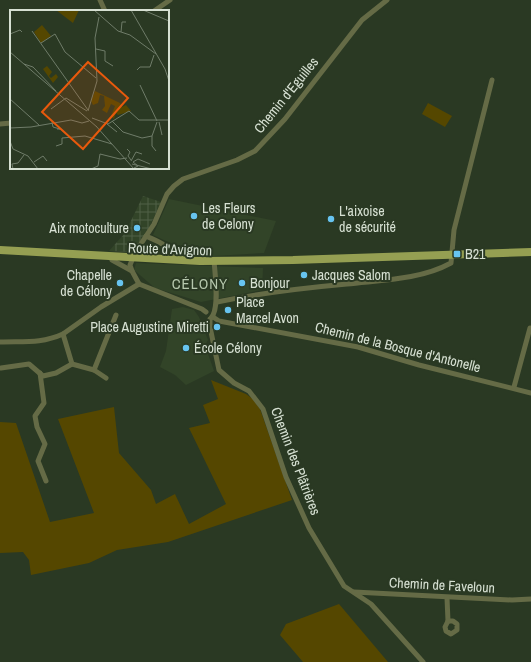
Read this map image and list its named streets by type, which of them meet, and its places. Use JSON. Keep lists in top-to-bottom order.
{
  "streets": {
    "main road": ["Route d'Avignon"],
    "street": [
      "Chemin d'Eguilles",
      "Chemin de la Bosque d'Antonelle",
      "Chemin des Plâtrières",
      "Chemin de Faveloun"
    ]
  },
  "crossings": [
    ["Chemin d'Eguilles", "Route d'Avignon"],
    ["Chemin de la Bosque d'Antonelle", "Chemin des Plâtrières"],
    ["Chemin des Plâtrières", "Chemin de Faveloun"]
  ],
  "districts": ["CÉLONY"],
  "places": {
    "other": [
      "Les Fleurs de Celony",
      "L'aixoise de sécurité",
      "Aix motoculture",
      "Jacques Salom",
      "Chapelle de Célony",
      "Bonjour",
      "Place Marcel Avon",
      "Place Augustine Miretti",
      "École Célony"
    ],
    "transit": ["B21"]
  }
}
